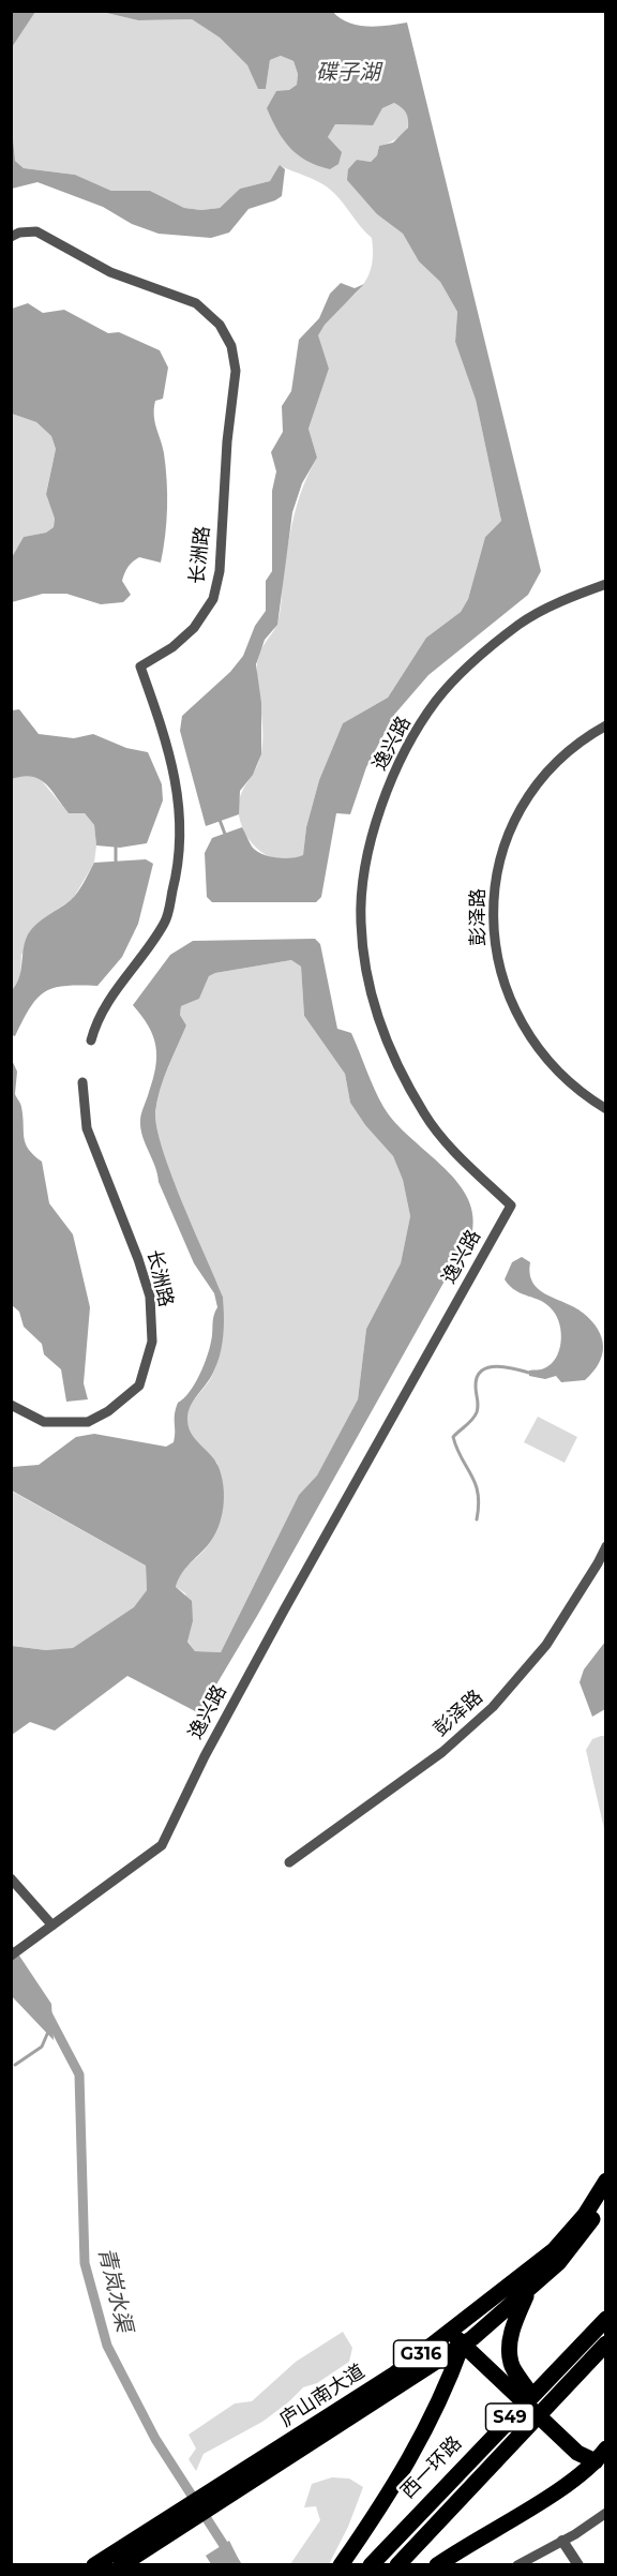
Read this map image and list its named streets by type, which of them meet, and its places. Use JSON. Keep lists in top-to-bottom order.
{
  "streets": {
    "highway": [
      "G316",
      "庐山南大道",
      "S49",
      "西一环路"
    ],
    "street": ["长洲路", "逸兴路", "彭泽路"]
  },
  "water": ["碟子湖", "青岚水渠"]
}
